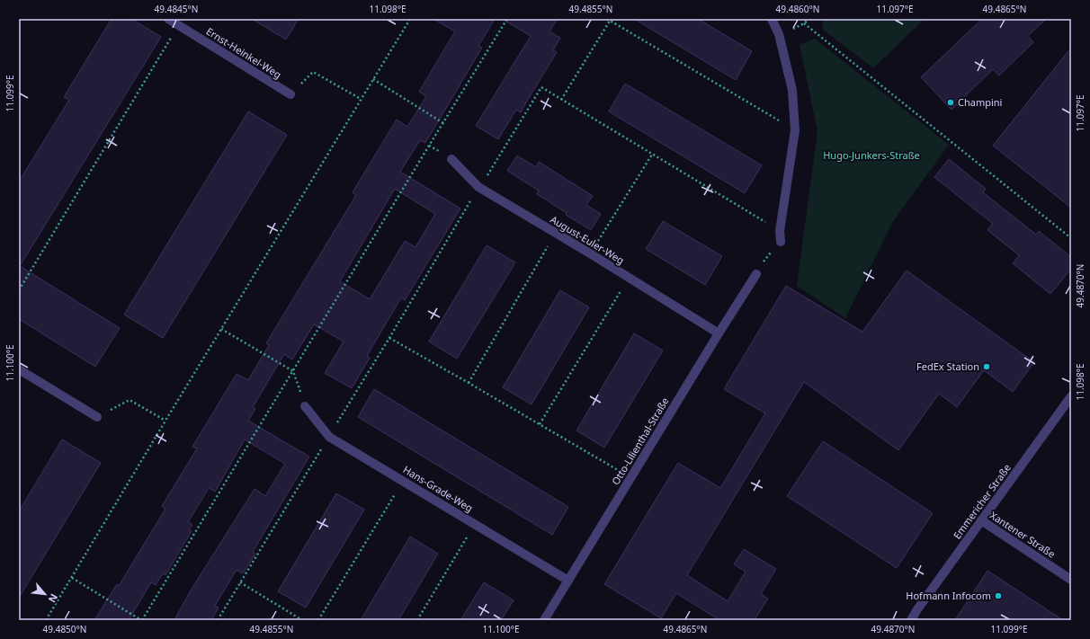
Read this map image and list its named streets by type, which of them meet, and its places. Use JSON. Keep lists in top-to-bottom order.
{
  "streets": {
    "street": [
      "Ernst-Heinkel-Weg",
      "August-Euler-Weg",
      "Otto-Lilienthal-Straße",
      "Hans-Grade-Weg",
      "Emmericher Straße",
      "Xantener Straße"
    ]
  },
  "crossings": [
    ["August-Euler-Weg", "Otto-Lilienthal-Straße"],
    ["Otto-Lilienthal-Straße", "Hans-Grade-Weg"],
    ["Emmericher Straße", "Xantener Straße"]
  ],
  "parks": ["Hugo-Junkers-Straße"],
  "places": ["Champini", "FedEx Station", "Hofmann Infocom"],
  "north": "bottom right",
  "coordinates": [
    "49.4845°N",
    "11.098°E",
    "49.4855°N",
    "49.4860°N",
    "11.097°E",
    "49.4865°N",
    "11.099°E",
    "49.4870°N",
    "11.100°E",
    "49.4850°N"
  ]
}
